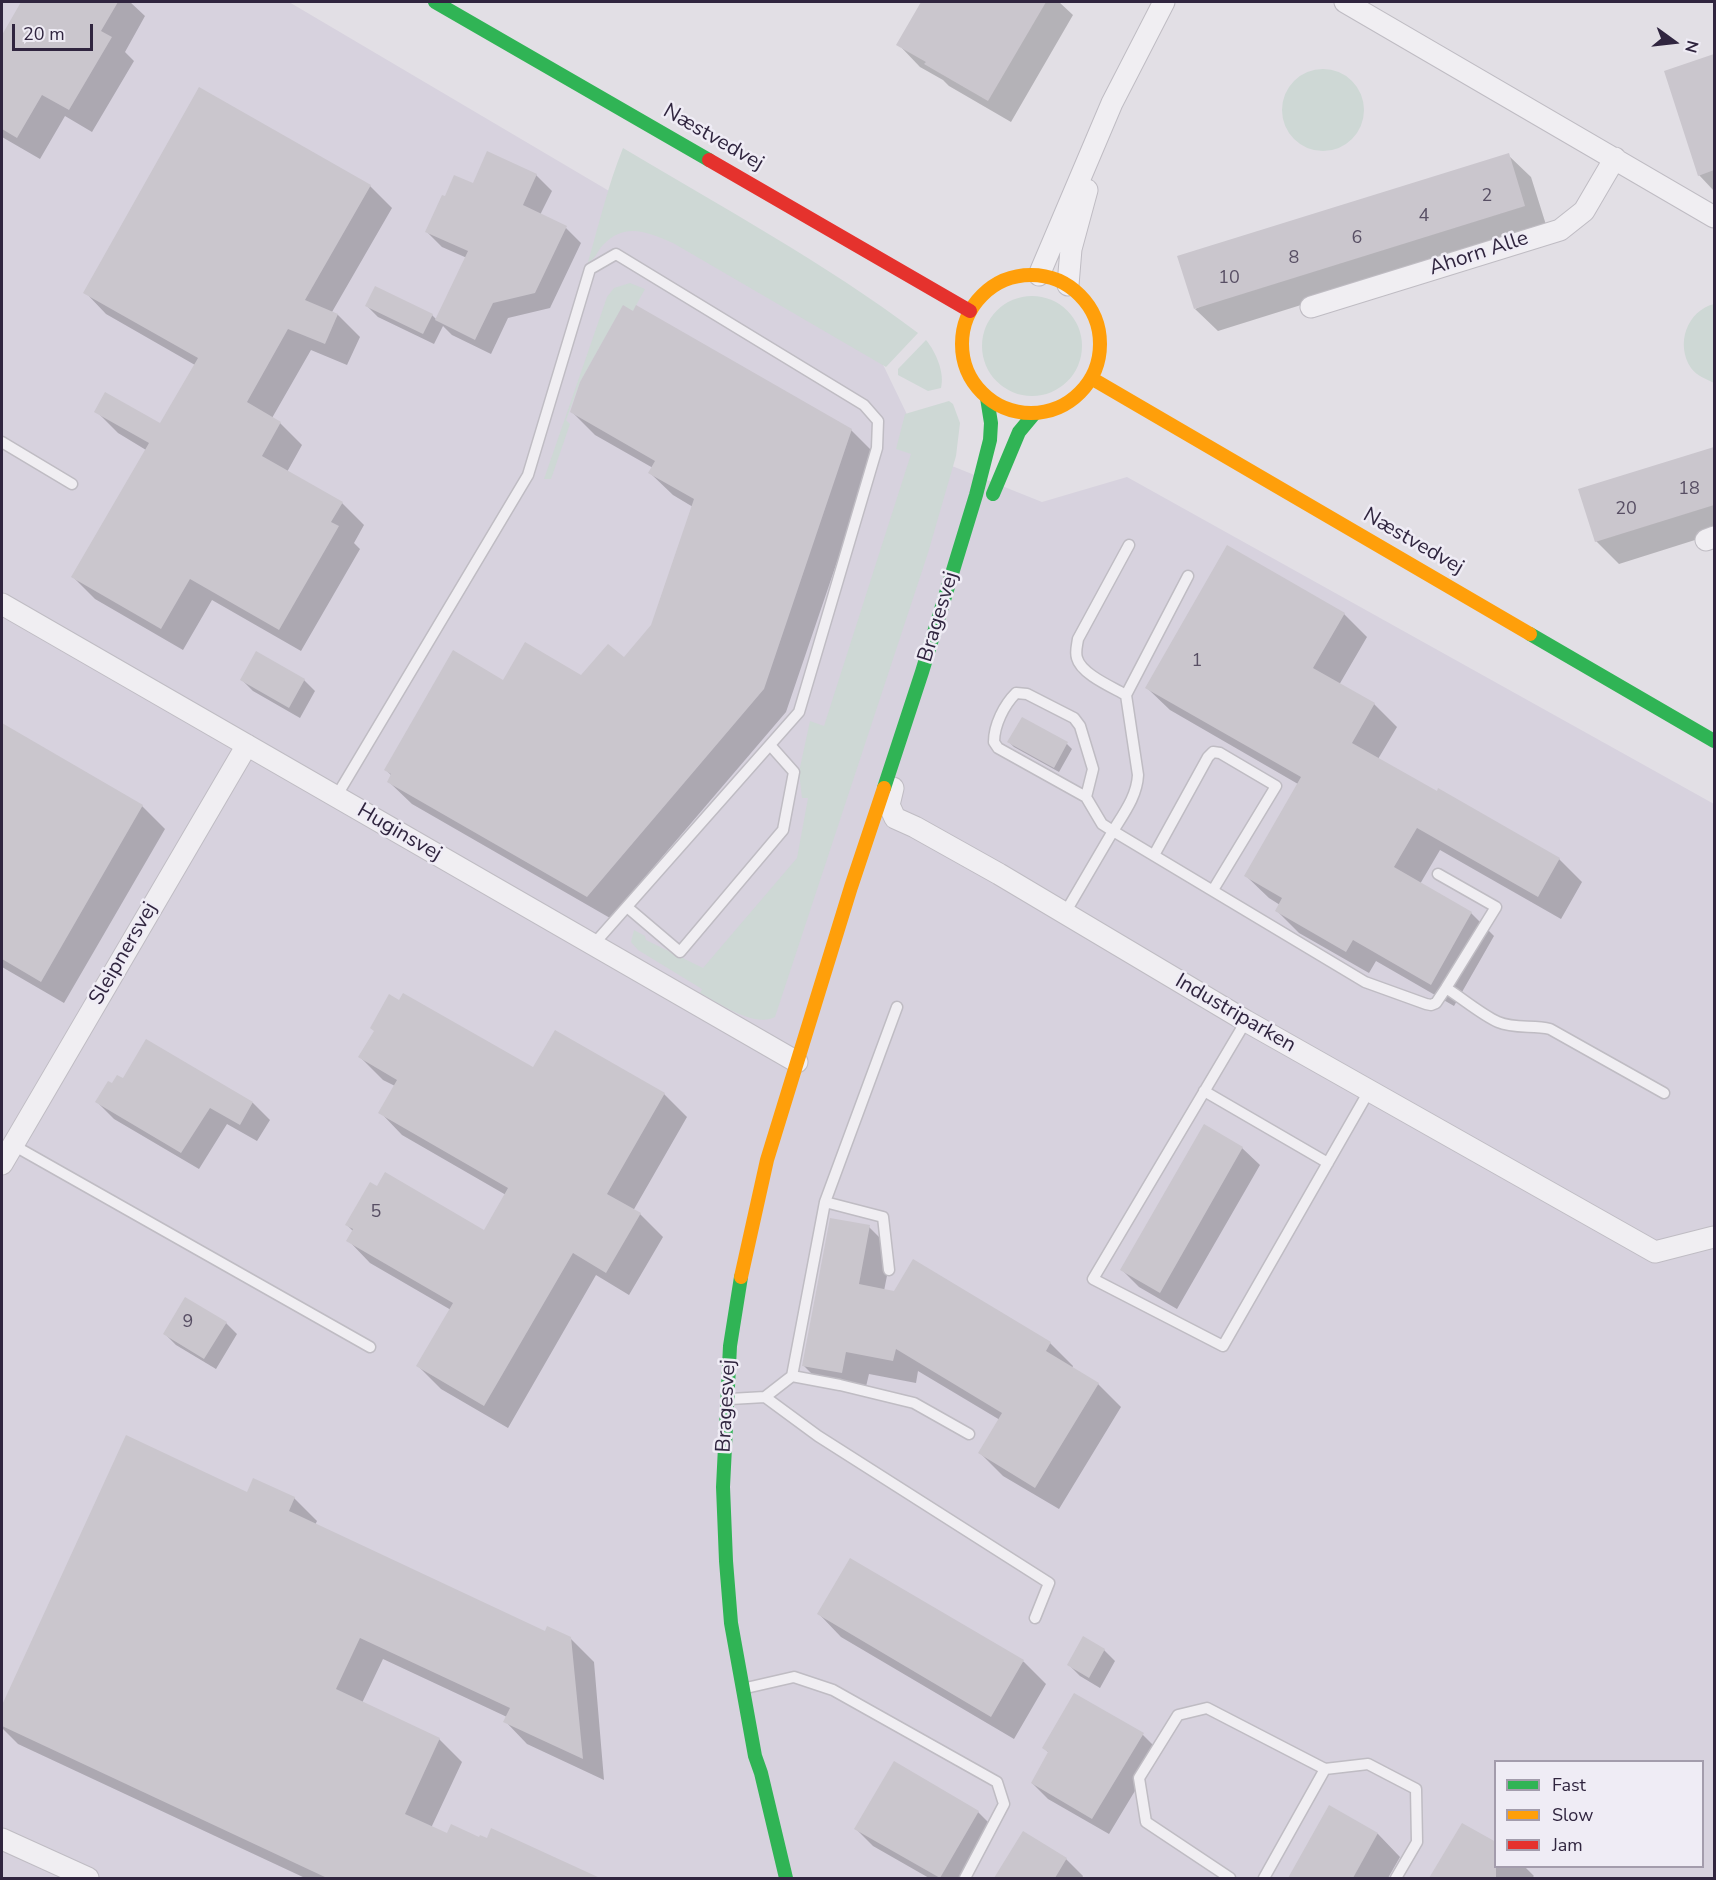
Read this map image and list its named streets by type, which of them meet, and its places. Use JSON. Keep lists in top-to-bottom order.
{
  "streets": {
    "main road": ["Næstvedvej", "Bragesvej"],
    "street": [
      "Ahorn Alle",
      "Huginsvej",
      "Sleipnersvej",
      "Industriparken"
    ]
  },
  "crossings": [
    ["Næstvedvej", "Bragesvej"],
    ["Bragesvej", "Huginsvej"],
    ["Huginsvej", "Sleipnersvej"]
  ],
  "house_numbers": [
    "2",
    "4",
    "6",
    "8",
    "10",
    "18",
    "20",
    "1",
    "5",
    "9"
  ],
  "legend": ["Fast", "Slow", "Jam"],
  "scale_bar": "20 m",
  "north": "right"
}
